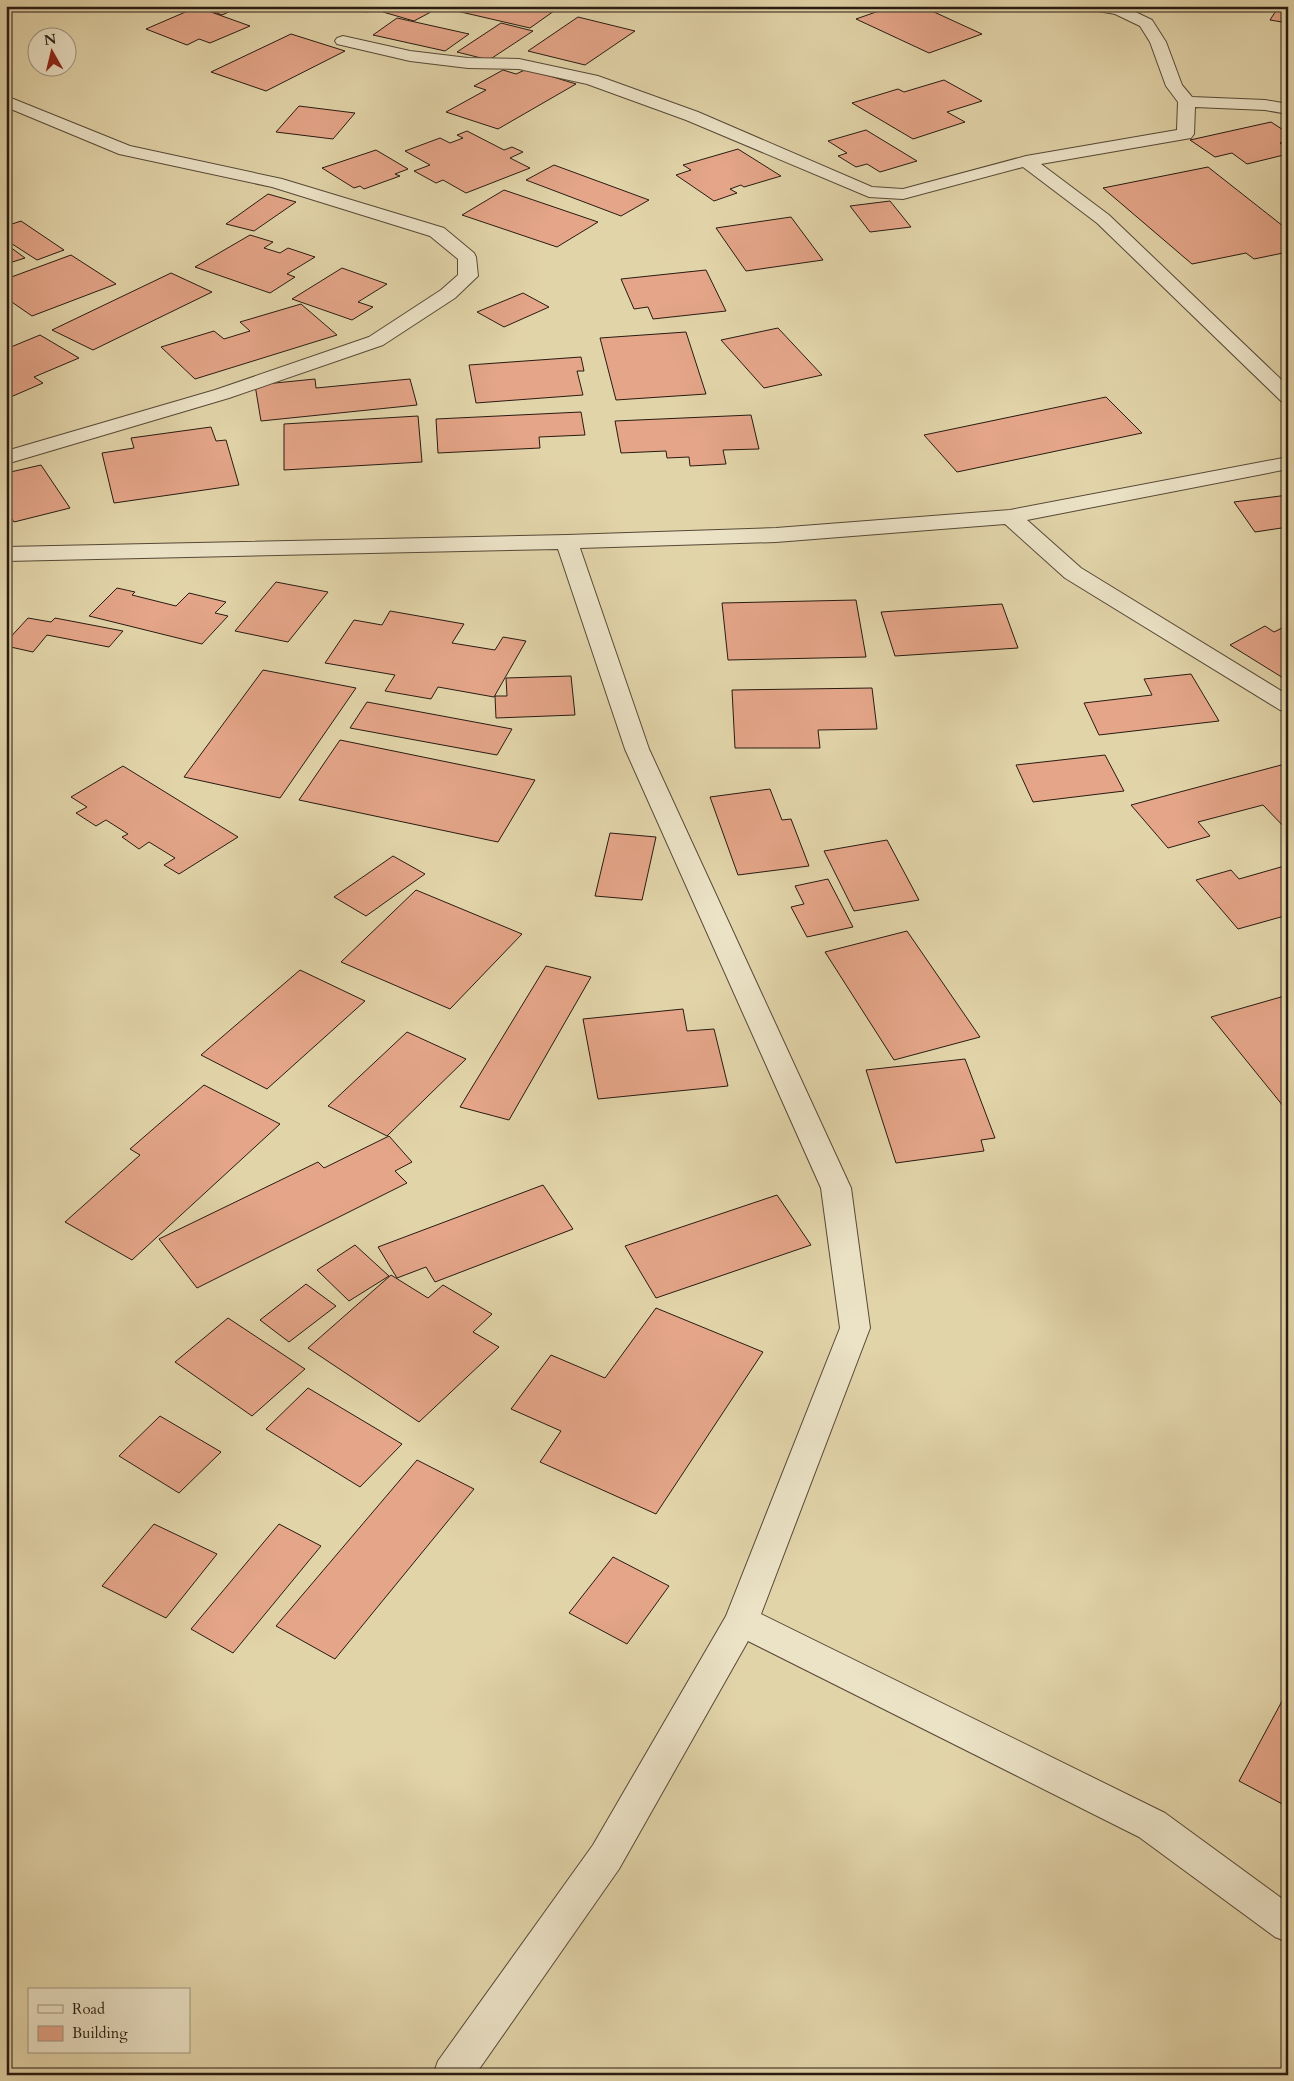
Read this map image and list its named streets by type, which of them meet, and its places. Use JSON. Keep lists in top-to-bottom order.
{
  "legend": ["Road", "Building"],
  "north": "top"
}
